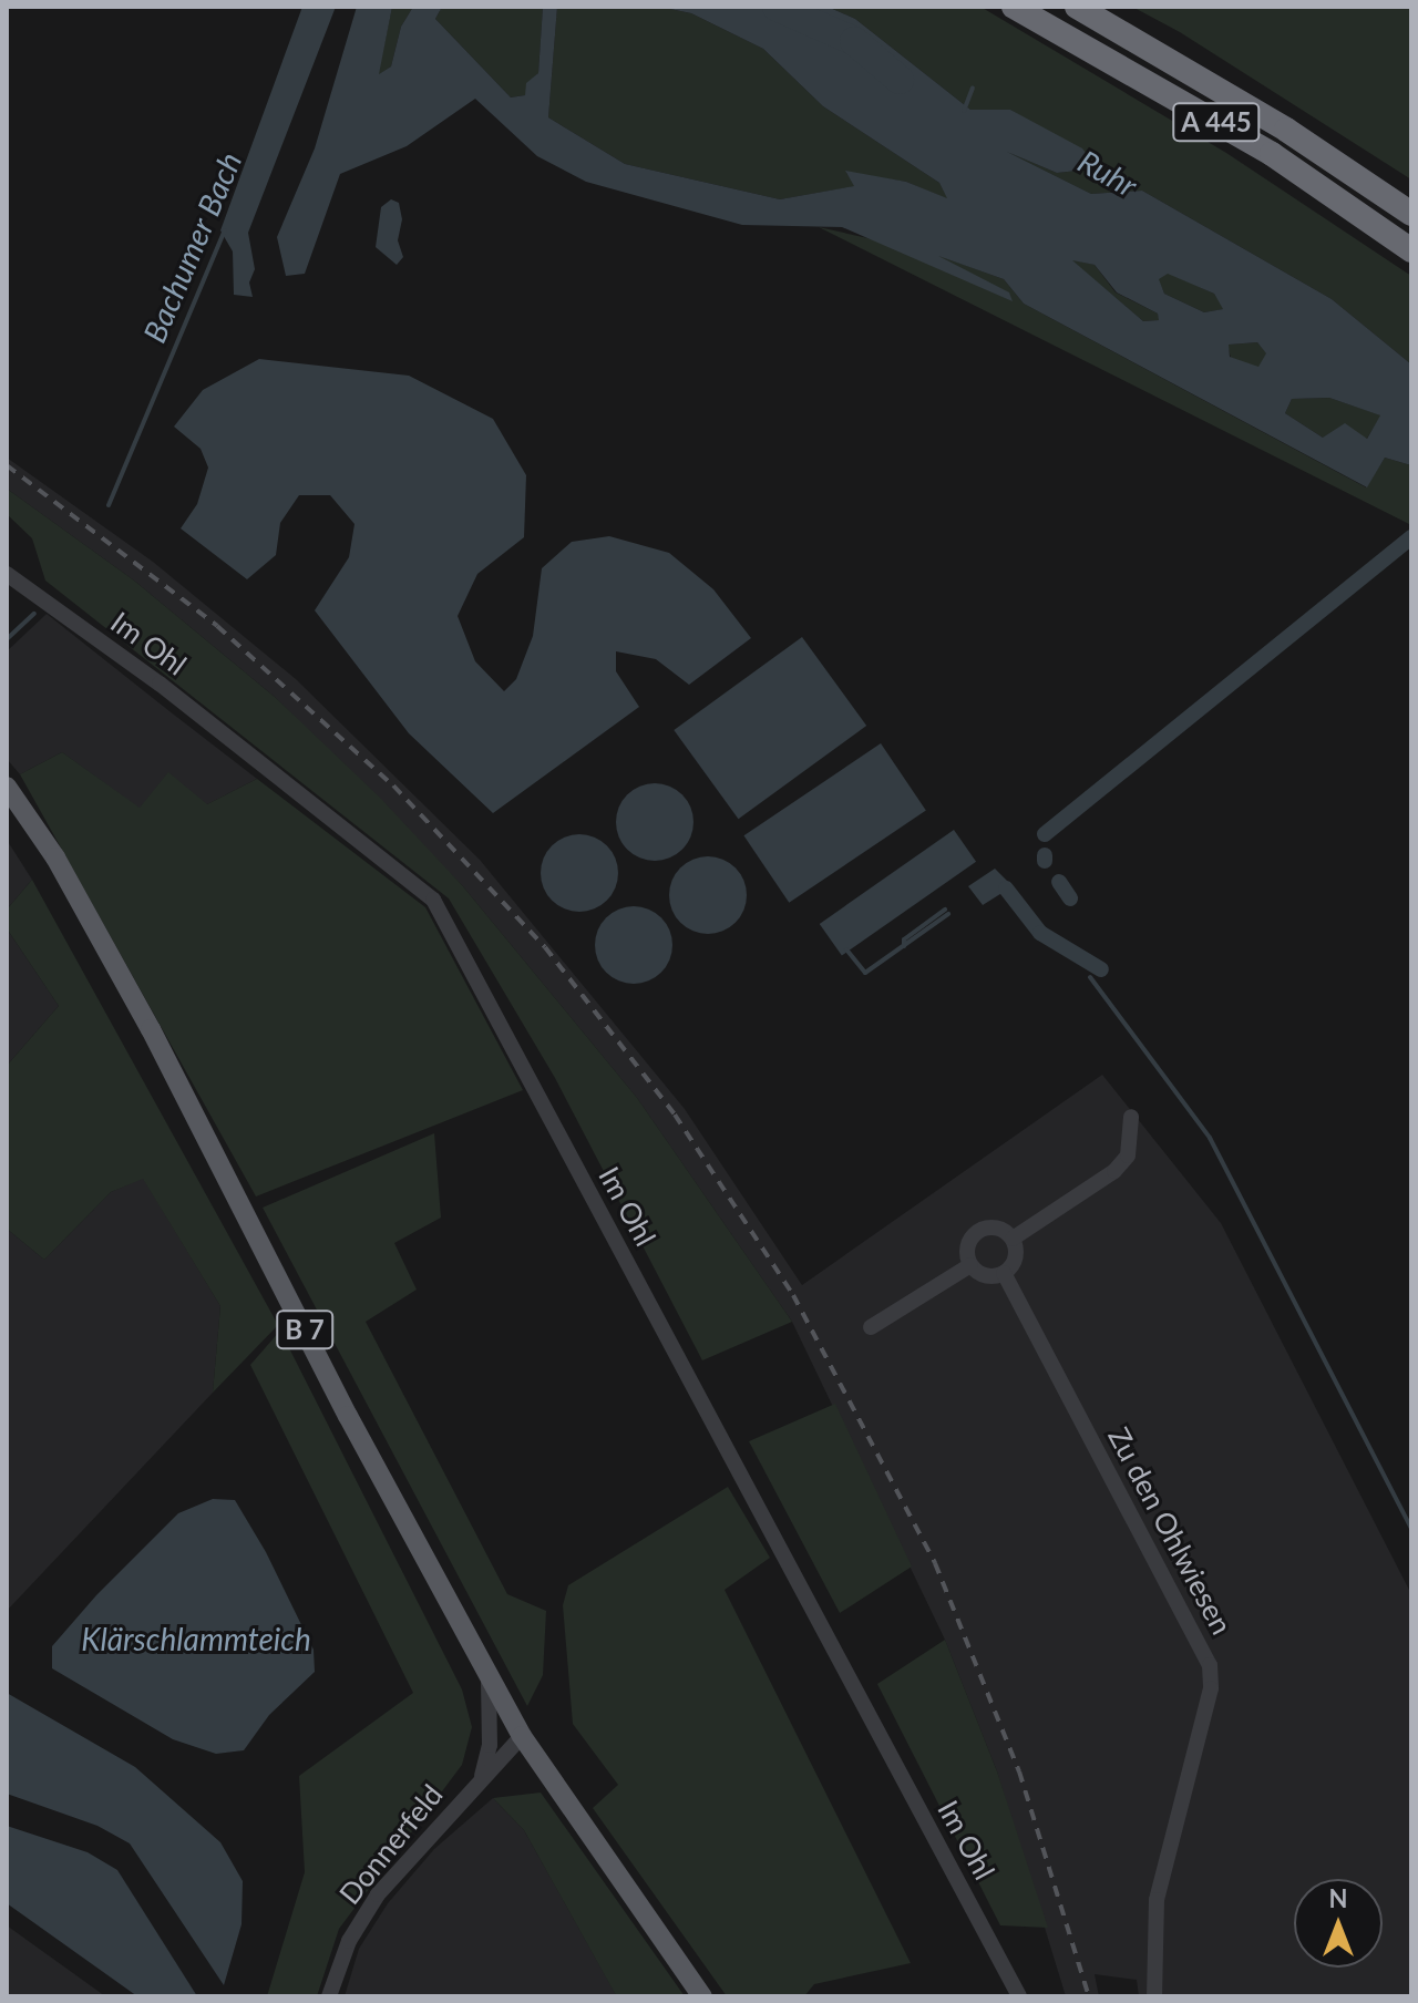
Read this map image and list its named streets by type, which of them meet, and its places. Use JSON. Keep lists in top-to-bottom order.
{
  "streets": {
    "highway": ["A 445"],
    "main road": ["B 7"],
    "street": ["Im Ohl", "Zu den Ohlwiesen", "Donnerfeld"]
  },
  "crossings": [
    ["B 7", "Donnerfeld"]
  ],
  "water": ["Ruhr", "Bachumer Bach", "Klärschlammteich"],
  "north": "top"
}
